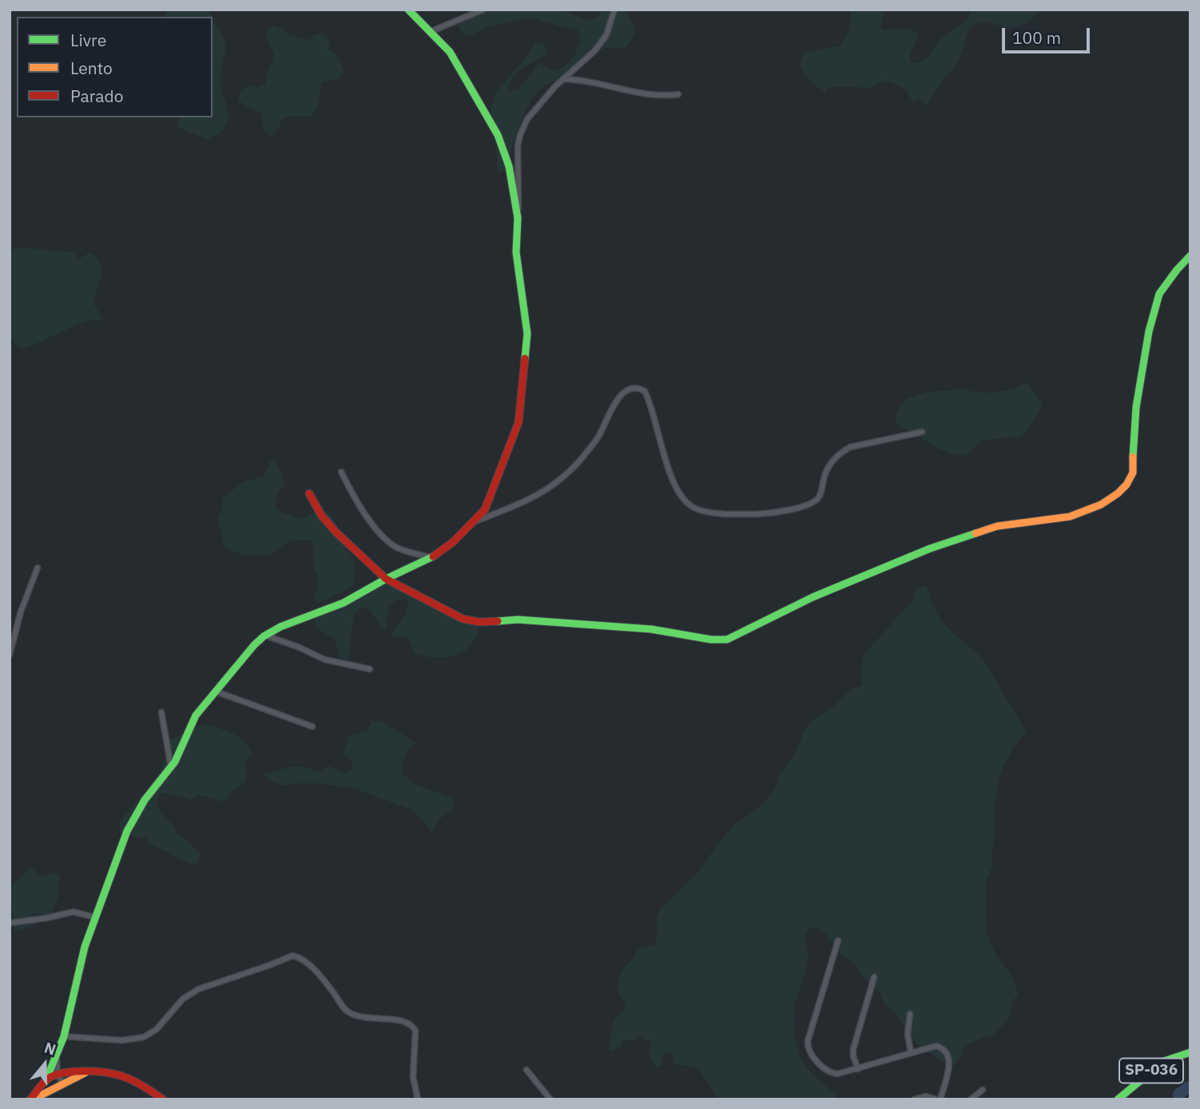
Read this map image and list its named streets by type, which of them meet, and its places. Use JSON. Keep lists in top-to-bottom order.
{
  "streets": {
    "street": ["SP-036"]
  },
  "legend": ["Livre", "Lento", "Parado"],
  "scale_bar": "100 m",
  "north": "top"
}
